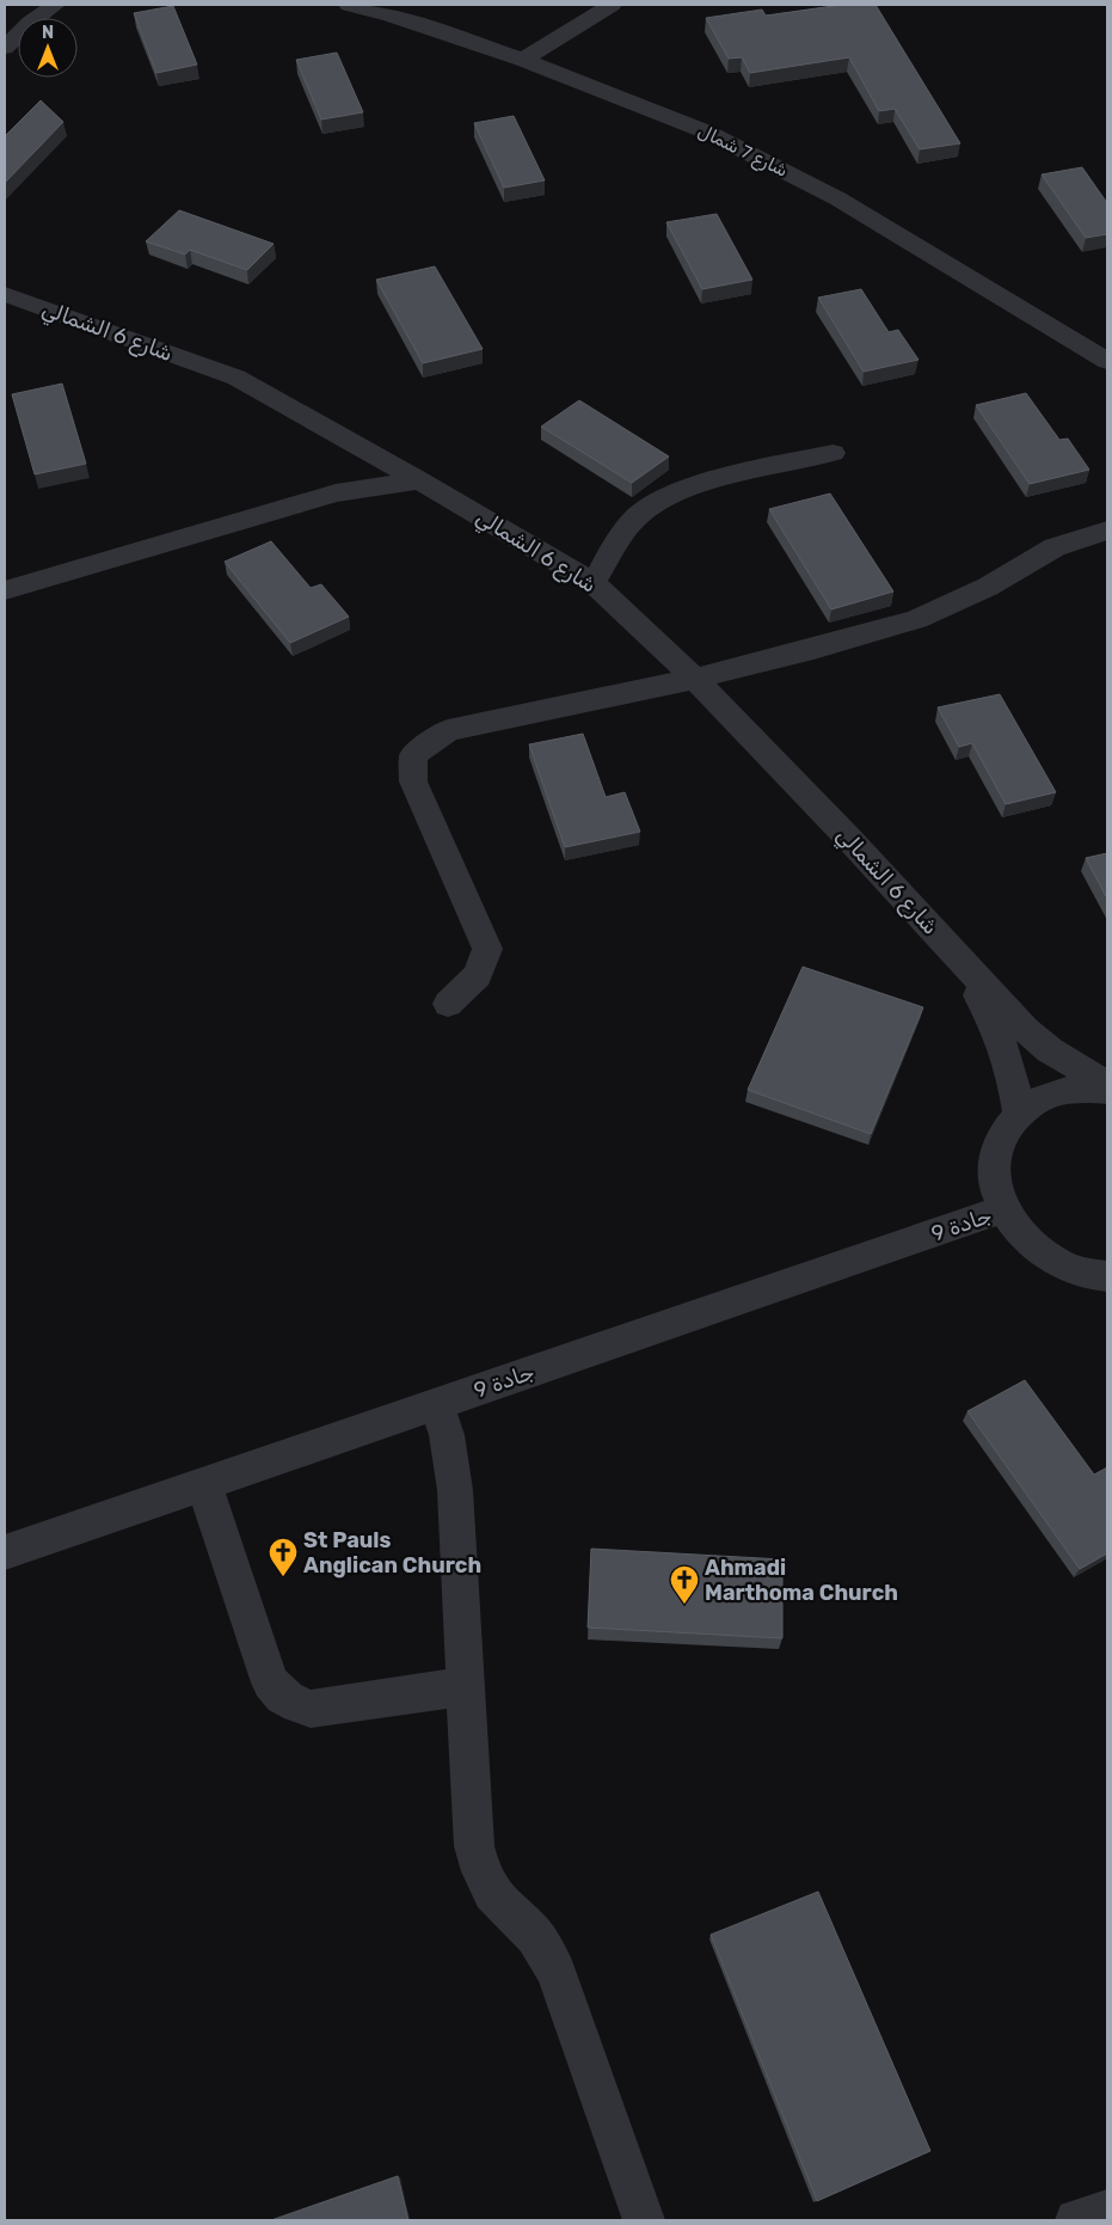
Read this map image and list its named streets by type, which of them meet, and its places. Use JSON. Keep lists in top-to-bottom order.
{
  "streets": {
    "street": ["شارع 7 شمال", "شارع 6 الشمالي", "جادة 9"]
  },
  "places": {
    "church": ["St Pauls Anglican Church", "Ahmadi Marthoma Church"]
  },
  "north": "top"
}
